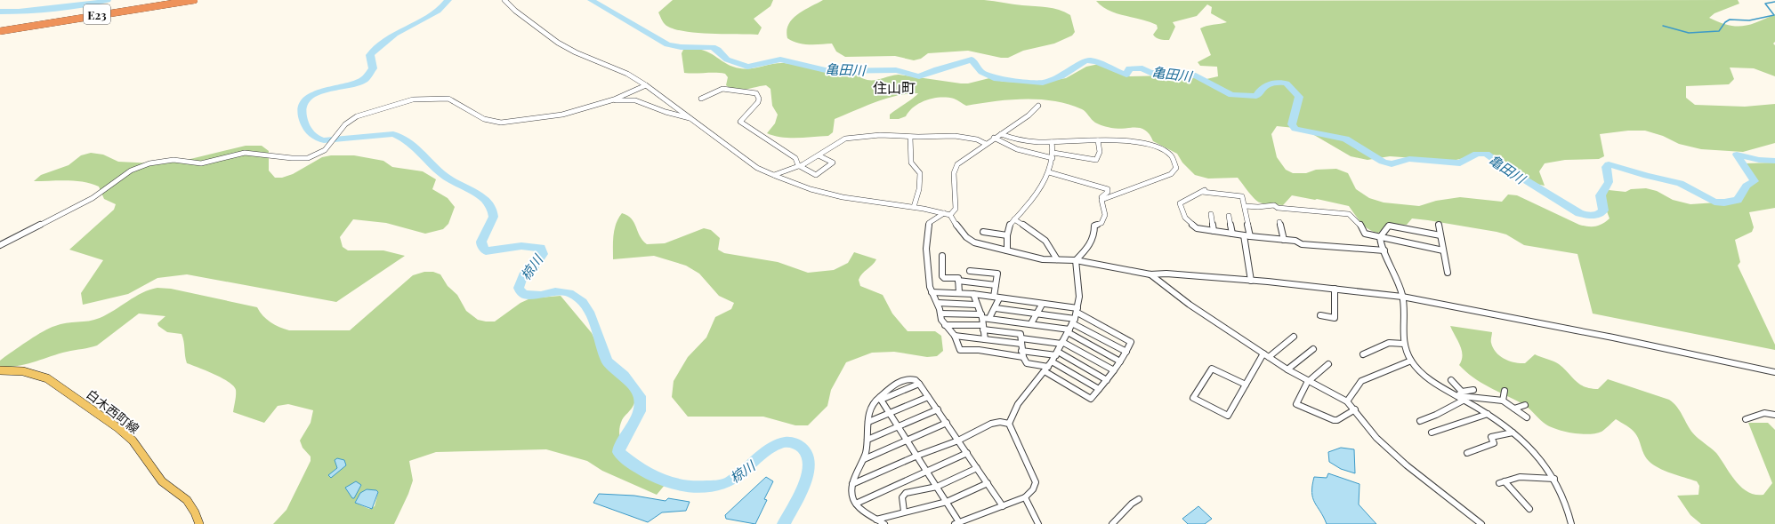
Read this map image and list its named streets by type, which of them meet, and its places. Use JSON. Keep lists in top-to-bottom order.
{
  "streets": {
    "highway": ["E23"],
    "main road": ["白木西町線"]
  },
  "districts": ["住山町"],
  "water": ["亀田川", "椋川"]
}
